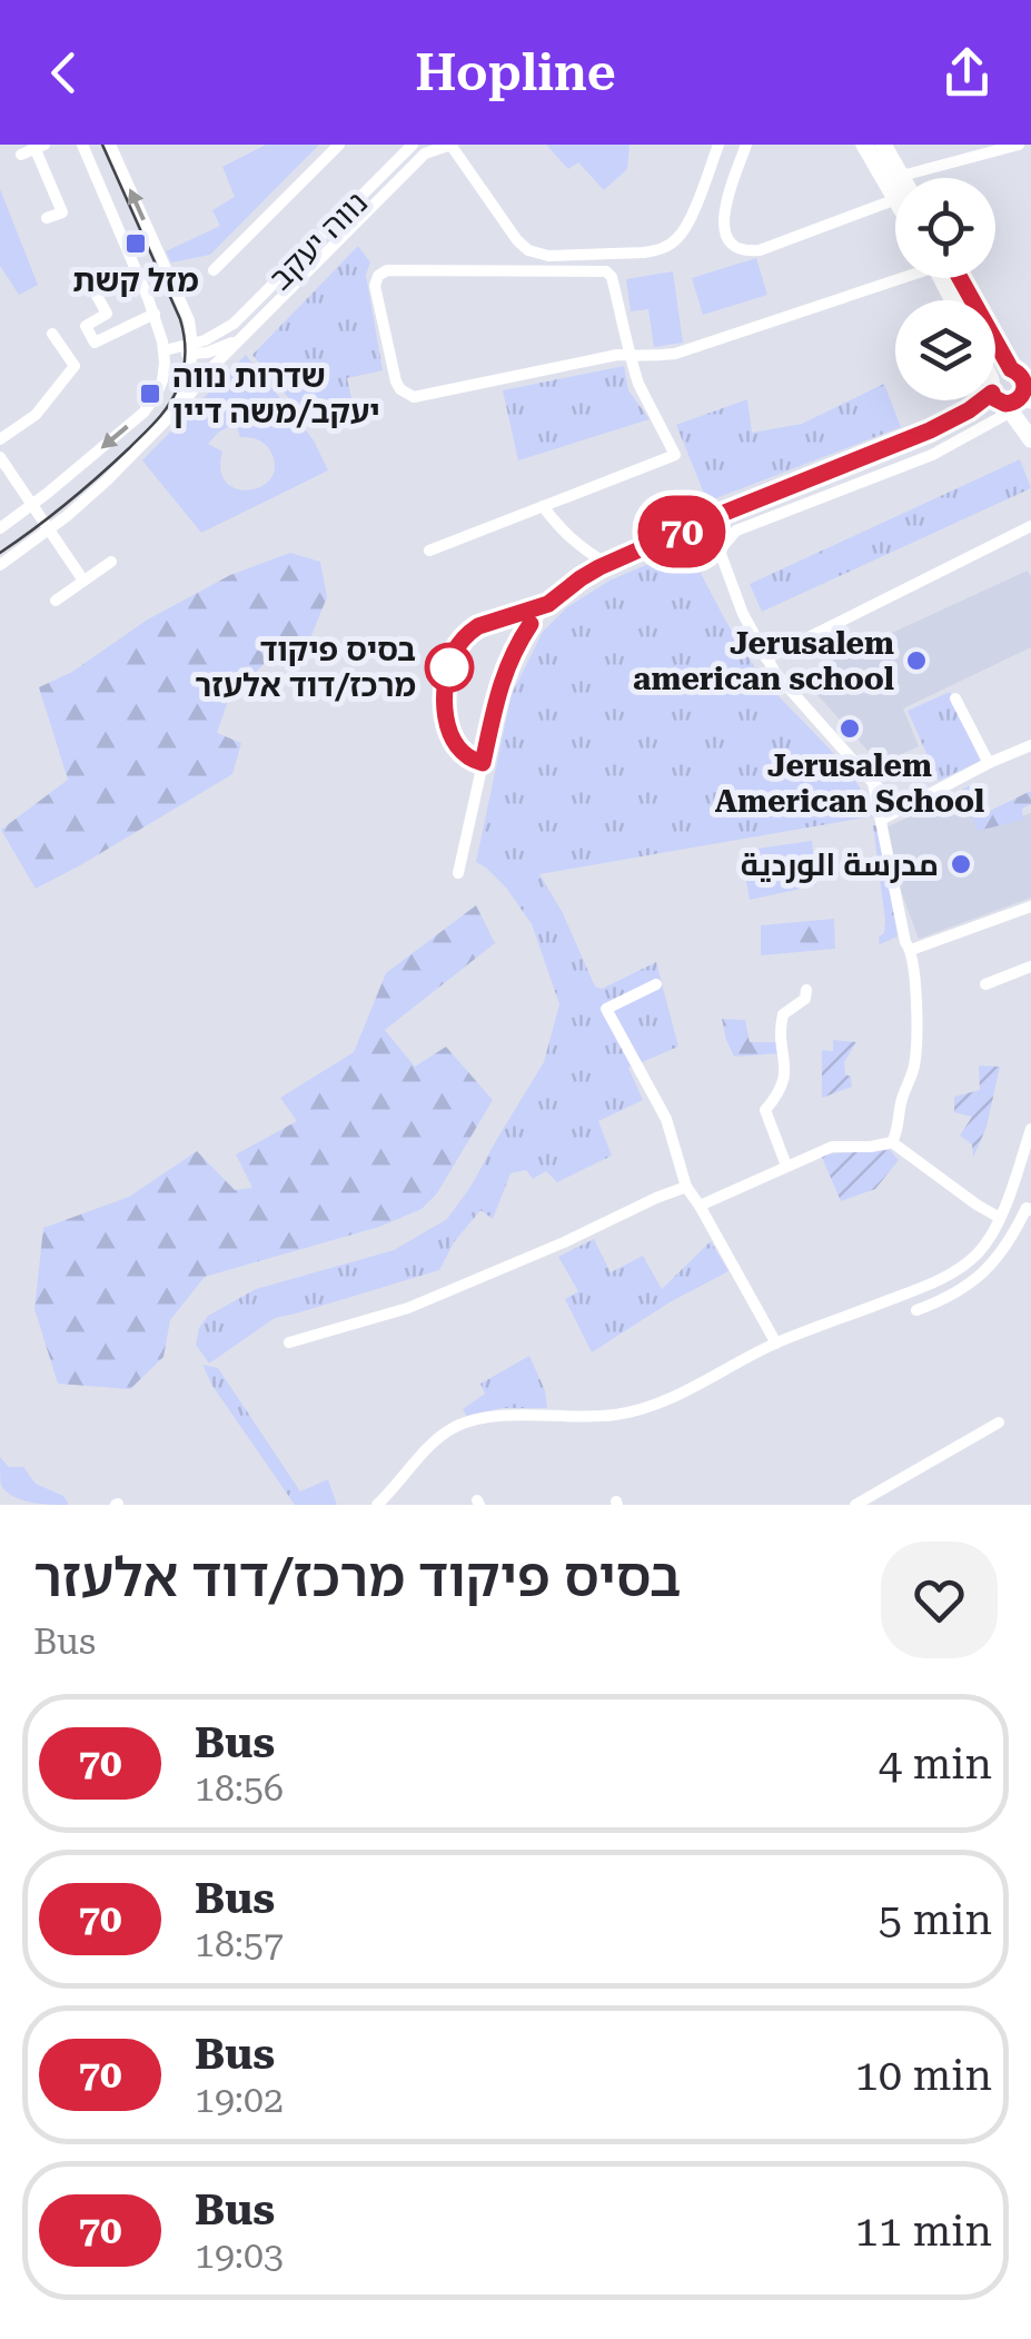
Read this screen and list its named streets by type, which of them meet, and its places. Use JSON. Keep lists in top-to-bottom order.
{
  "streets": {
    "street": ["נווה יעקב"]
  },
  "places": {
    "transit": ["מזל קשת", "שדרות נווה יעקב/משה דיין"],
    "other": [
      "Jerusalem american school",
      "בסיס פיקוד מרכז/דוד אלעזר",
      "Jerusalem American School",
      "مدرسة الوردية"
    ]
  },
  "lines": ["bus line 70"],
  "page": {
    "header": "Hopline",
    "on_map": "70",
    "heading": ["בסיס פיקוד מרכז/דוד אלעזר", "Bus"],
    "list": [
      {
        "mark": "70",
        "name": "Bus",
        "note": "18:56",
        "value": "4 min"
      },
      {
        "mark": "70",
        "name": "Bus",
        "note": "18:57",
        "value": "5 min"
      },
      {
        "mark": "70",
        "name": "Bus",
        "note": "19:02",
        "value": "10 min"
      },
      {
        "mark": "70",
        "name": "Bus",
        "note": "19:03",
        "value": "11 min"
      }
    ]
  }
}
